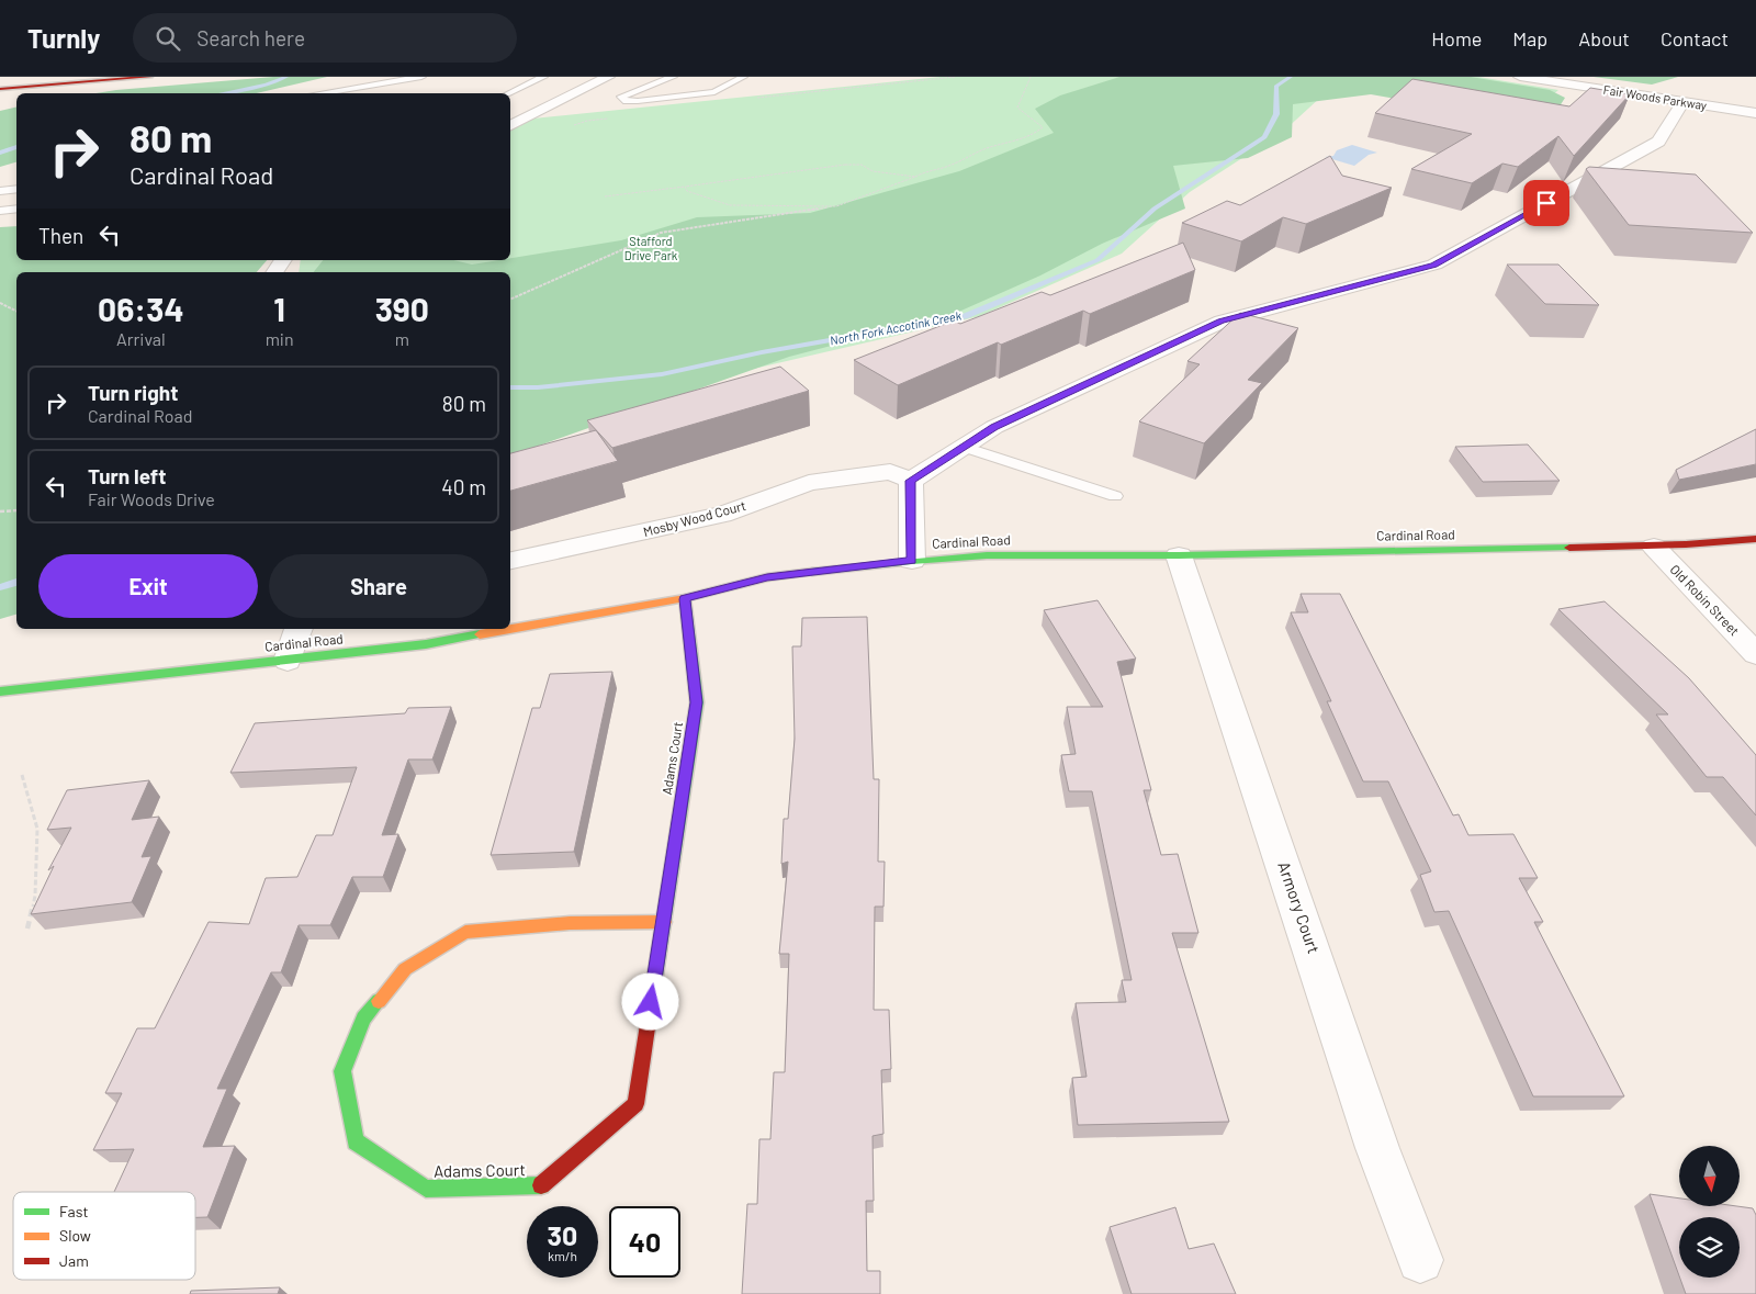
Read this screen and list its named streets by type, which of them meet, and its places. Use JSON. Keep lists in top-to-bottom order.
{
  "streets": {
    "street": [
      "Fair Woods Parkway",
      "Mosby Wood Court",
      "Cardinal Road",
      "Old Robin Street",
      "Adams Court",
      "Armory Court"
    ]
  },
  "crossings": [
    ["Cardinal Road", "Old Robin Street"],
    ["Cardinal Road", "Adams Court"],
    ["Cardinal Road", "Armory Court"]
  ],
  "water": ["North Fork Accotink Creek"],
  "parks": ["Stafford Drive Park"],
  "legend": ["Fast", "Slow", "Jam"],
  "north": "bottom",
  "page": {
    "header": "Turnly",
    "search": "Search here",
    "nav": [
      "Home",
      "Map",
      "About",
      "Contact"
    ],
    "turn": ["80 m", "Cardinal Road"],
    "then": "Then",
    "eta": [
      "06:34",
      "Arrival",
      "1",
      "min",
      "390",
      "m"
    ],
    "list": [
      {
        "name": "Turn right",
        "note": "Cardinal Road",
        "value": "80 m"
      },
      {
        "name": "Turn left",
        "note": "Fair Woods Drive",
        "value": "40 m"
      }
    ],
    "buttons": ["Exit", "Share"],
    "speed": "30 km/h",
    "limit": "40"
  }
}
